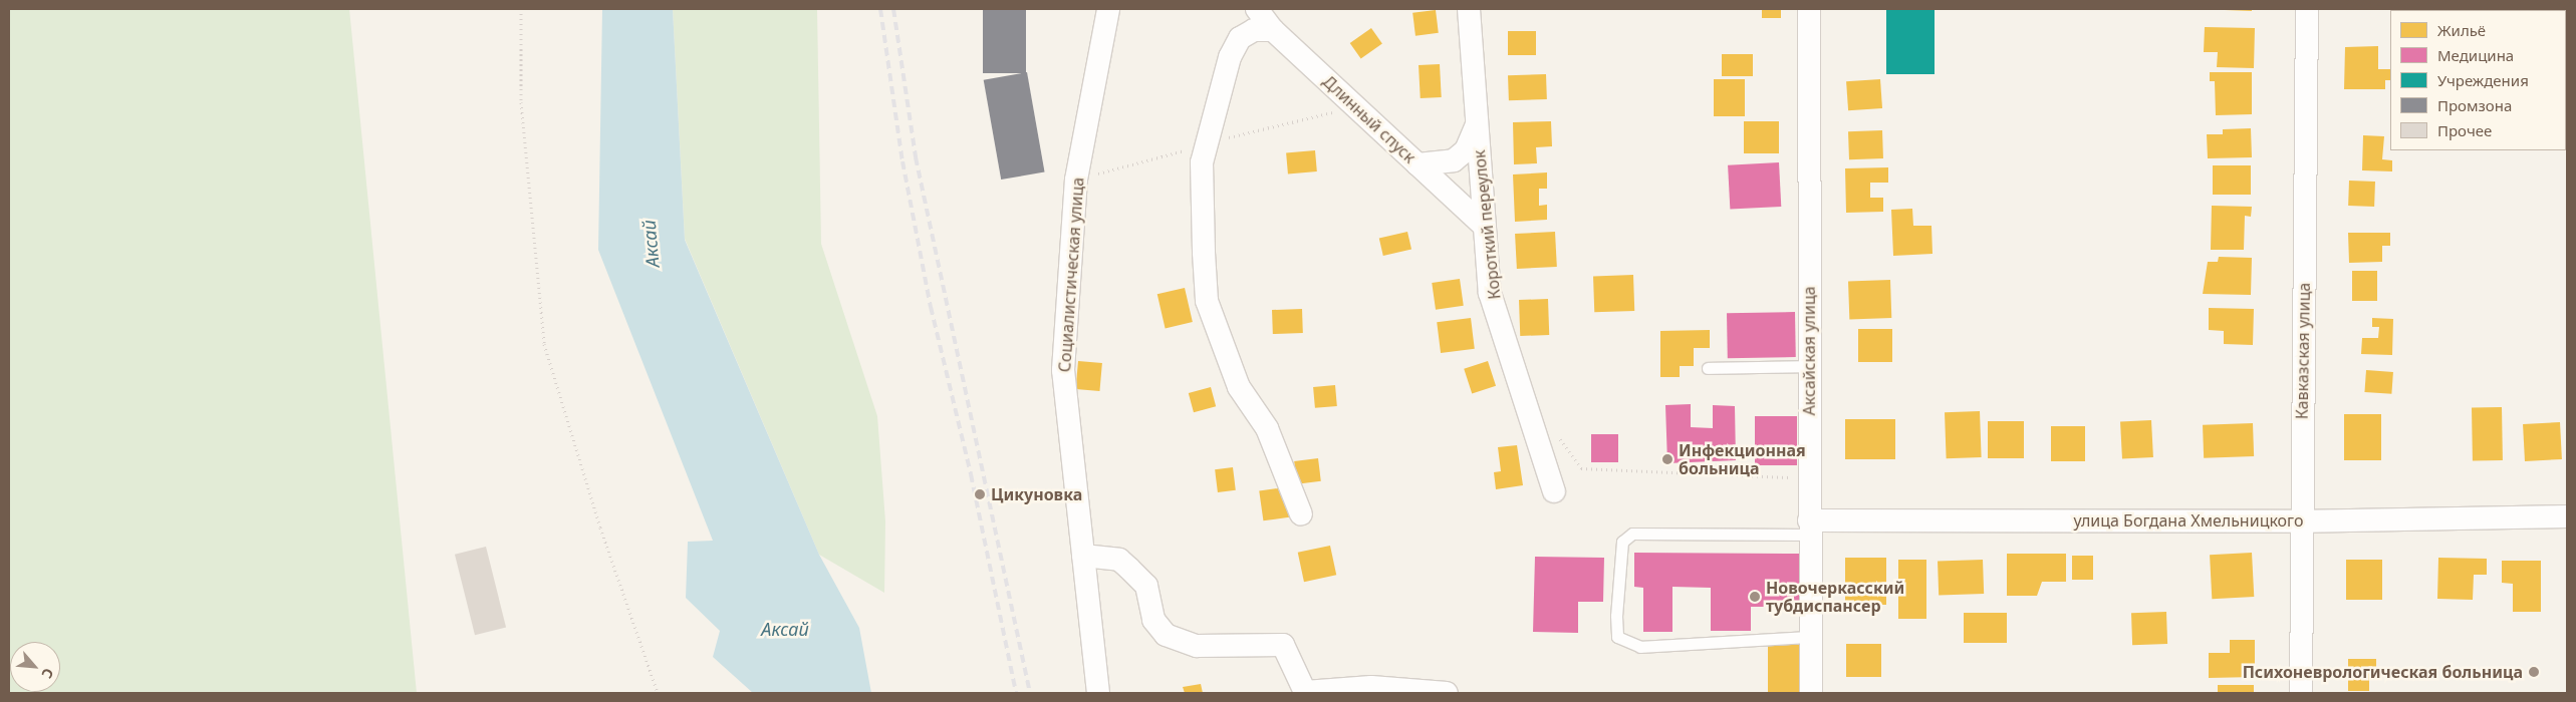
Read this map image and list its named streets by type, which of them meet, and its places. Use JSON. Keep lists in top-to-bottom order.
{
  "streets": {
    "street": [
      "Длинный спуск",
      "Короткий переулок",
      "Социалистическая улица",
      "Аксайская улица",
      "Кавказская улица",
      "улица Богдана Хмельницкого"
    ]
  },
  "crossings": [
    ["Длинный спуск", "Короткий переулок"],
    ["Аксайская улица", "улица Богдана Хмельницкого"],
    ["Кавказская улица", "улица Богдана Хмельницкого"]
  ],
  "water": ["Аксай"],
  "places": [
    "Инфекционная больница",
    "Цикуновка",
    "Новочеркасский тубдиспансер",
    "Психоневрологическая больница"
  ],
  "legend": [
    "Жильё",
    "Медицина",
    "Учреждения",
    "Промзона",
    "Прочее"
  ],
  "north": "bottom right"
}
